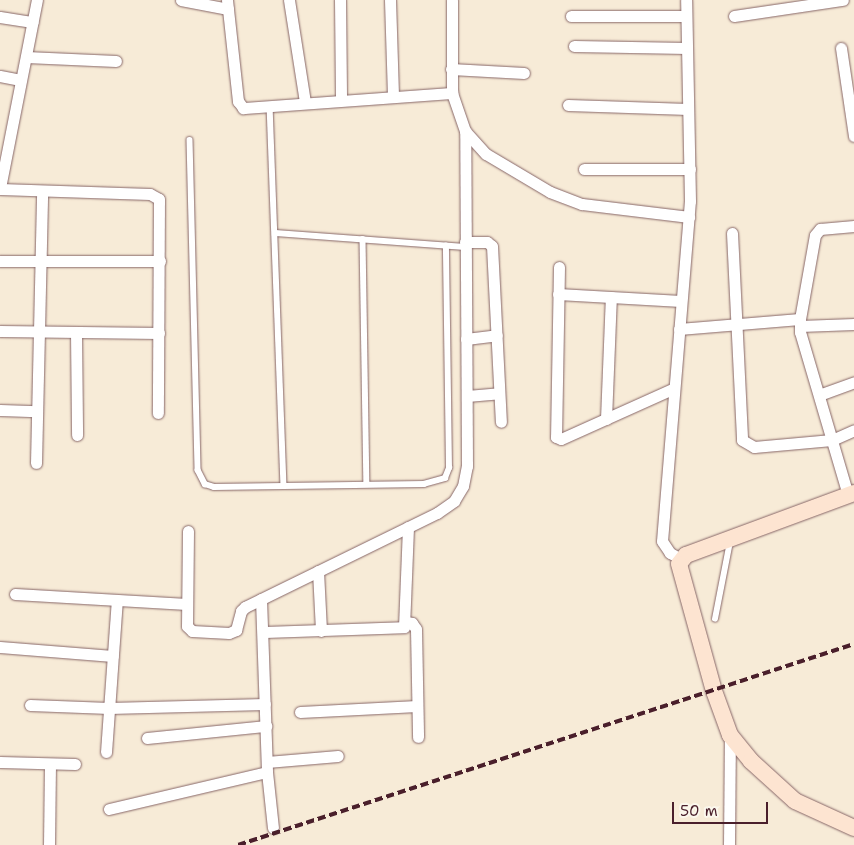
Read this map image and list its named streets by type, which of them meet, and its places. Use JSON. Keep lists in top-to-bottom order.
{
  "scale_bar": "50 m"
}
